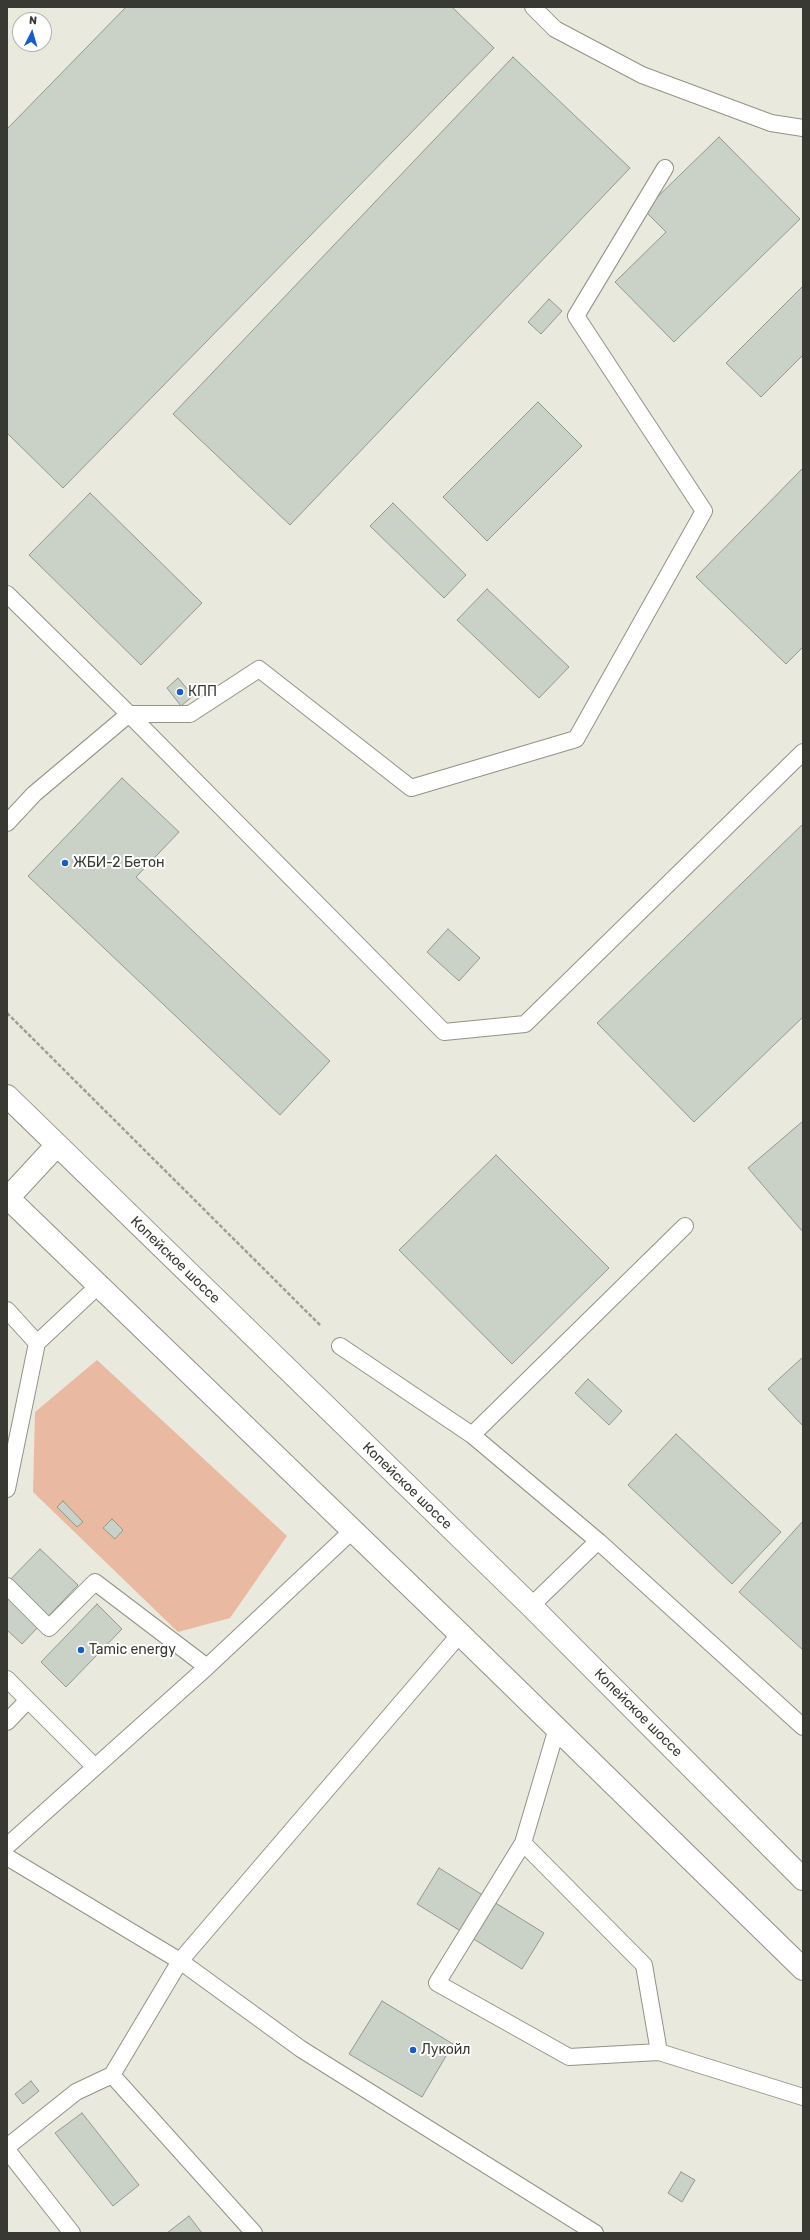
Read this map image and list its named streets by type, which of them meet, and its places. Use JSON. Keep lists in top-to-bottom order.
{
  "streets": {
    "main road": ["Копейское шоссе"]
  },
  "places": [
    "КПП",
    "ЖБИ-2 Бетон",
    "Tamic energy",
    "Лукойл"
  ],
  "north": "top"
}
